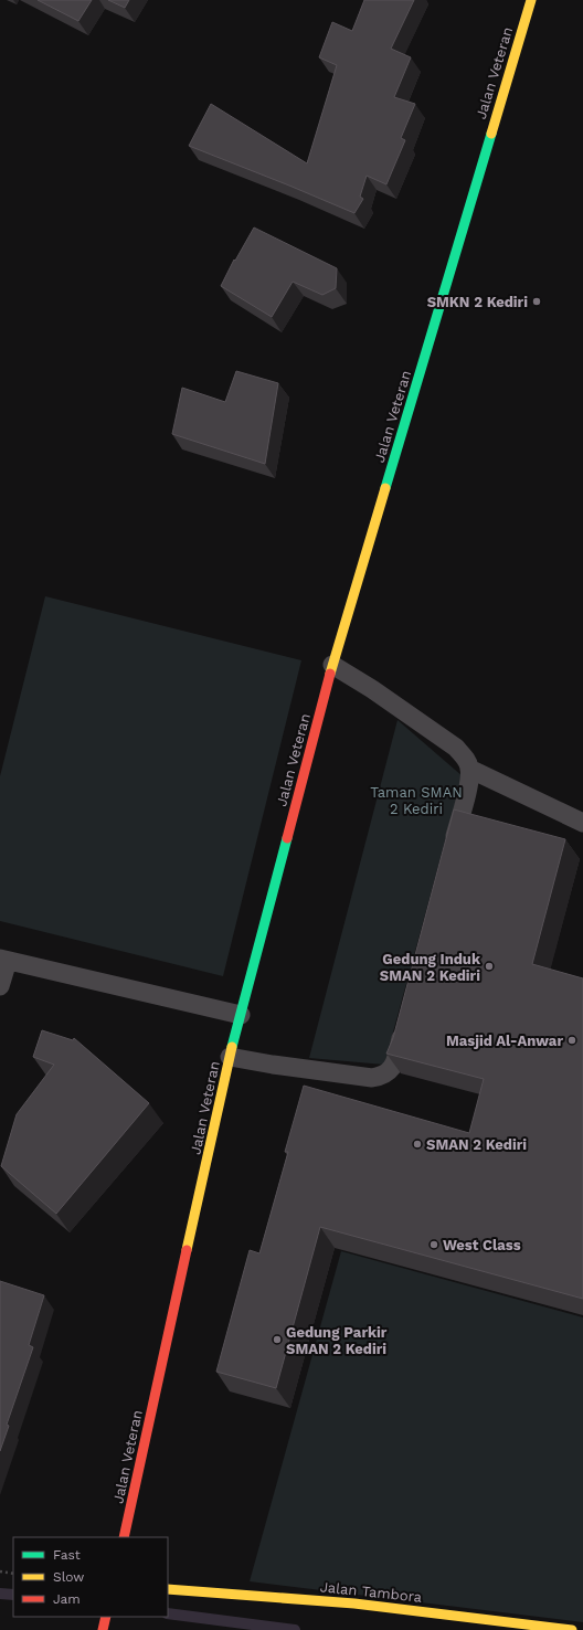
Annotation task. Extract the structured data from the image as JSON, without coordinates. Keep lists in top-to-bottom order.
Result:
{
  "streets": {
    "main road": ["Jalan Veteran", "Jalan Tambora"]
  },
  "parks": ["Taman SMAN 2 Kediri"],
  "places": [
    "SMKN 2 Kediri",
    "Gedung Induk SMAN 2 Kediri",
    "Masjid Al-Anwar",
    "SMAN 2 Kediri",
    "West Class",
    "Gedung Parkir SMAN 2 Kediri"
  ],
  "legend": ["Fast", "Slow", "Jam"]
}
